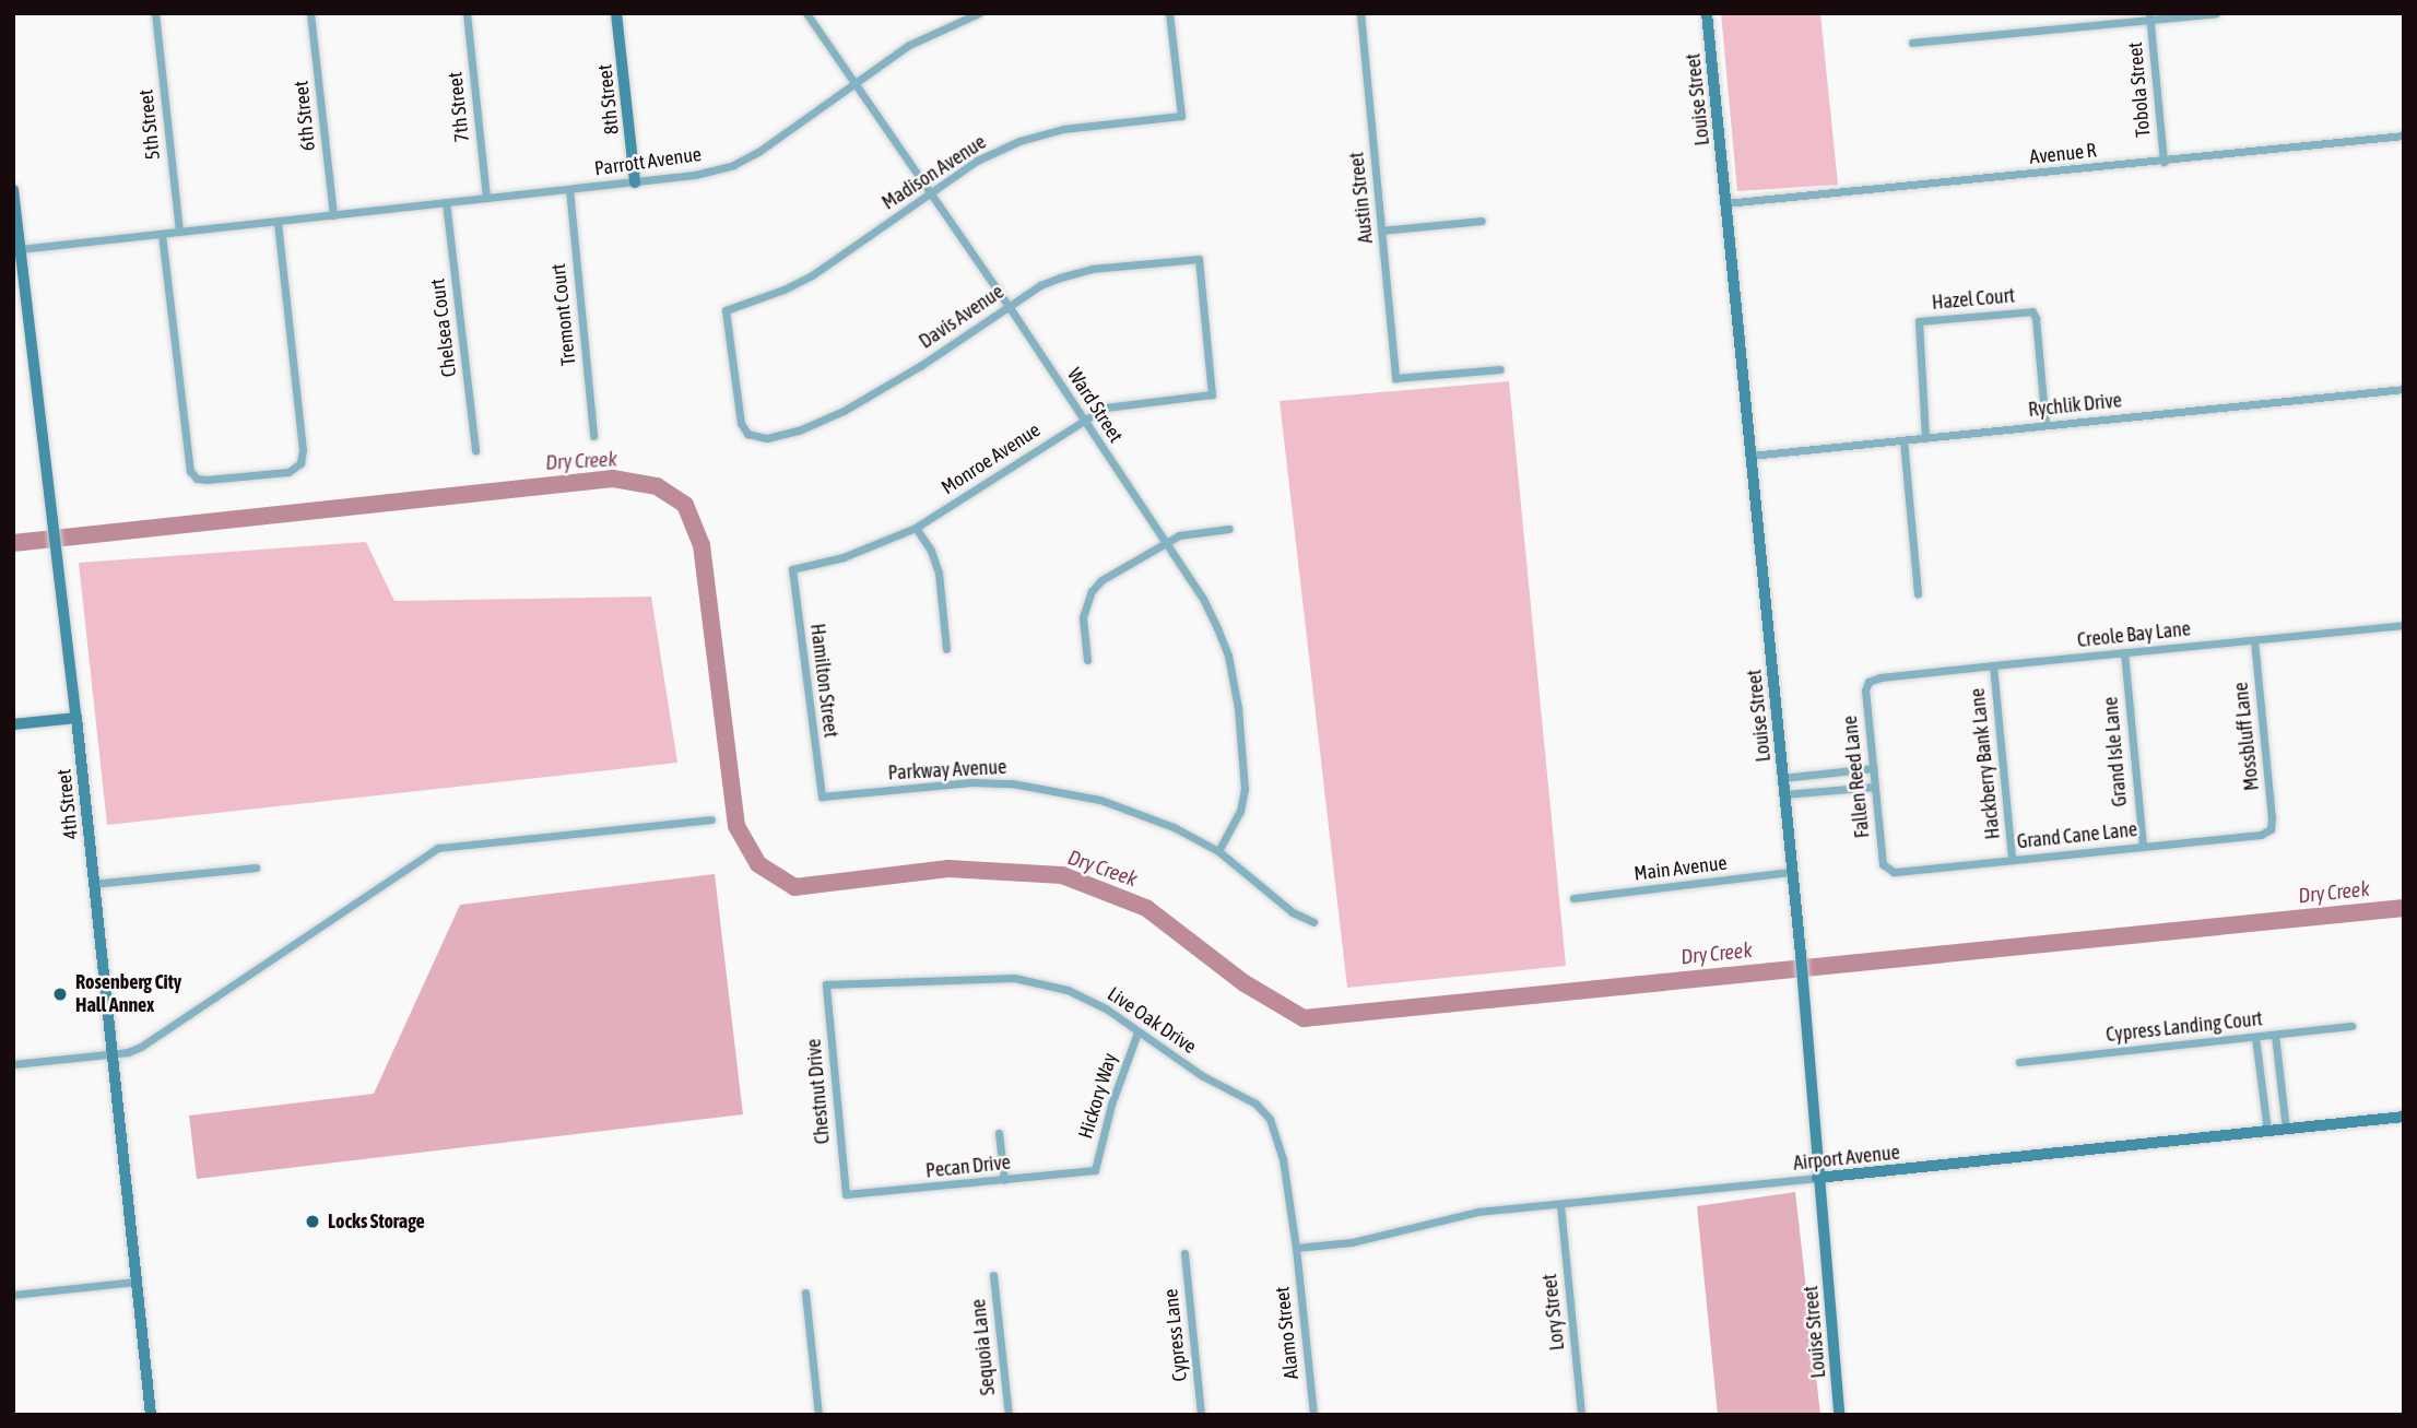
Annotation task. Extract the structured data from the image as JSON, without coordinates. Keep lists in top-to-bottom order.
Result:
{
  "streets": {
    "street": [
      "Tobola Street",
      "8th Street",
      "Louise Street",
      "7th Street",
      "6th Street",
      "5th Street",
      "Avenue R",
      "Parrott Avenue",
      "Madison Avenue",
      "Austin Street",
      "Hazel Court",
      "Tremont Court",
      "Davis Avenue",
      "Chelsea Court",
      "Ward Street",
      "Rychlik Drive",
      "Monroe Avenue",
      "Creole Bay Lane",
      "Hamilton Street",
      "Mossbluff Lane",
      "Grand Isle Lane",
      "Hackberry Bank Lane",
      "Parkway Avenue",
      "Fallen Reed Lane",
      "4th Street",
      "Grand Cane Lane",
      "Main Avenue",
      "Live Oak Drive",
      "Cypress Landing Court",
      "Chestnut Drive",
      "Hickory Way",
      "Airport Avenue",
      "Pecan Drive",
      "Lory Street",
      "Alamo Street",
      "Cypress Lane",
      "Sequoia Lane"
    ]
  },
  "crossings": [
    ["Tobola Street", "Avenue R"],
    ["8th Street", "Parrott Avenue"],
    ["Louise Street", "Avenue R"],
    ["Louise Street", "Rychlik Drive"],
    ["Louise Street", "Main Avenue"],
    ["Louise Street", "Airport Avenue"],
    ["7th Street", "Parrott Avenue"],
    ["6th Street", "Parrott Avenue"],
    ["5th Street", "Parrott Avenue"],
    ["Parrott Avenue", "Tremont Court"],
    ["Parrott Avenue", "Chelsea Court"],
    ["Parrott Avenue", "Ward Street"],
    ["Parrott Avenue", "4th Street"],
    ["Madison Avenue", "Davis Avenue"],
    ["Madison Avenue", "Ward Street"],
    ["Hazel Court", "Rychlik Drive"],
    ["Davis Avenue", "Ward Street"],
    ["Davis Avenue", "Monroe Avenue"],
    ["Ward Street", "Monroe Avenue"],
    ["Ward Street", "Parkway Avenue"],
    ["Monroe Avenue", "Hamilton Street"],
    ["Creole Bay Lane", "Mossbluff Lane"],
    ["Creole Bay Lane", "Grand Isle Lane"],
    ["Creole Bay Lane", "Hackberry Bank Lane"],
    ["Creole Bay Lane", "Fallen Reed Lane"],
    ["Hamilton Street", "Parkway Avenue"],
    ["Mossbluff Lane", "Grand Cane Lane"],
    ["Grand Isle Lane", "Grand Cane Lane"],
    ["Hackberry Bank Lane", "Grand Cane Lane"],
    ["Fallen Reed Lane", "Grand Cane Lane"],
    ["Live Oak Drive", "Chestnut Drive"],
    ["Live Oak Drive", "Hickory Way"],
    ["Live Oak Drive", "Airport Avenue"],
    ["Live Oak Drive", "Alamo Street"],
    ["Chestnut Drive", "Pecan Drive"],
    ["Hickory Way", "Pecan Drive"],
    ["Airport Avenue", "Lory Street"],
    ["Airport Avenue", "Alamo Street"]
  ],
  "water": ["Dry Creek"],
  "places": ["Rosenberg City Hall Annex", "Locks Storage"]
}
